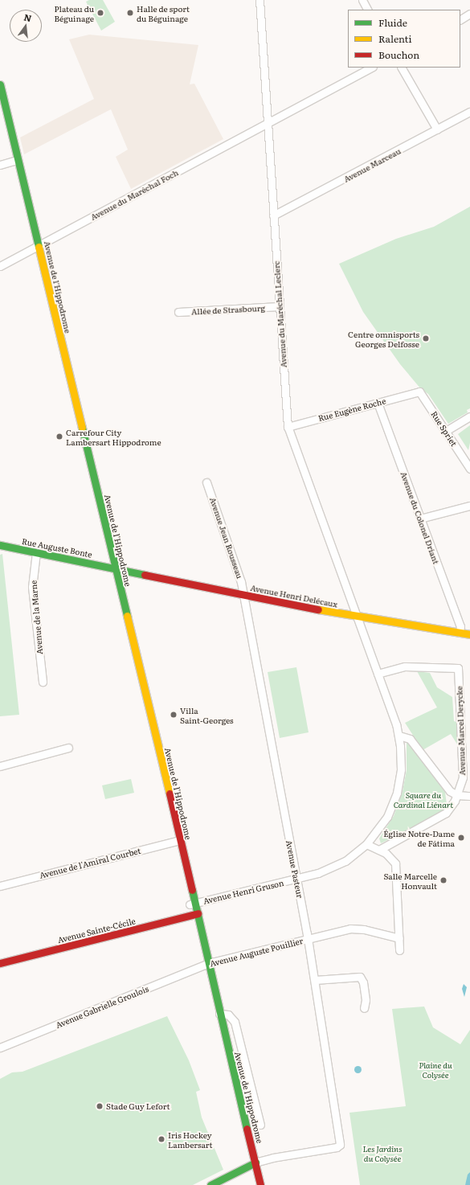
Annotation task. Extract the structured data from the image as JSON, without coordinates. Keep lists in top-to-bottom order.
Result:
{
  "streets": {
    "main road": [
      "Avenue de l'Hippodrome",
      "Rue Auguste Bonte",
      "Avenue Henri Delécaux",
      "Avenue Sainte-Cécile"
    ],
    "street": [
      "Avenue Marceau",
      "Avenue du Maréchal Foch",
      "Allée de Strasbourg",
      "Avenue du Maréchal Leclerc",
      "Rue Eugène Roche",
      "Rue Spriet",
      "Avenue du Colonel Driant",
      "Avenue Jean Rousseau",
      "Avenue de la Marne",
      "Avenue Marcel Derycke",
      "Avenue de l'Amiral Courbet",
      "Avenue Pasteur",
      "Avenue Henri Gruson",
      "Avenue Auguste Pouillier",
      "Avenue Gabrielle Groulois"
    ]
  },
  "crossings": [
    ["Avenue Marceau", "Avenue du Maréchal Leclerc"],
    ["Avenue du Maréchal Foch", "Avenue de l'Hippodrome"],
    ["Avenue du Maréchal Foch", "Avenue du Maréchal Leclerc"],
    ["Avenue de l'Hippodrome", "Rue Auguste Bonte"],
    ["Avenue de l'Hippodrome", "Avenue Henri Delécaux"],
    ["Avenue de l'Hippodrome", "Avenue de l'Amiral Courbet"],
    ["Avenue de l'Hippodrome", "Avenue Pasteur"],
    ["Avenue de l'Hippodrome", "Avenue Henri Gruson"],
    ["Avenue de l'Hippodrome", "Avenue Sainte-Cécile"],
    ["Avenue de l'Hippodrome", "Avenue Auguste Pouillier"],
    ["Avenue de l'Hippodrome", "Avenue Gabrielle Groulois"],
    ["Allée de Strasbourg", "Avenue du Maréchal Leclerc"],
    ["Avenue du Maréchal Leclerc", "Rue Eugène Roche"],
    ["Avenue du Maréchal Leclerc", "Avenue Henri Delécaux"],
    ["Avenue du Maréchal Leclerc", "Avenue Marcel Derycke"],
    ["Avenue du Maréchal Leclerc", "Avenue Henri Gruson"],
    ["Rue Eugène Roche", "Rue Spriet"],
    ["Rue Eugène Roche", "Avenue du Colonel Driant"],
    ["Avenue du Colonel Driant", "Avenue Henri Delécaux"],
    ["Avenue Jean Rousseau", "Avenue Henri Delécaux"],
    ["Avenue Jean Rousseau", "Avenue Pasteur"],
    ["Rue Auguste Bonte", "Avenue Henri Delécaux"],
    ["Rue Auguste Bonte", "Avenue de la Marne"],
    ["Avenue Henri Delécaux", "Avenue Pasteur"],
    ["Avenue Pasteur", "Avenue Henri Gruson"],
    ["Avenue Pasteur", "Avenue Auguste Pouillier"],
    ["Avenue Auguste Pouillier", "Avenue Gabrielle Groulois"]
  ],
  "parks": ["Square du Cardinal Liénart", "Plaine du Colysée", "Les Jardins du Colysée"],
  "places": [
    "Plateau du Béguinage",
    "Halle de sport du Béguinage",
    "Centre omnisports Georges Delfosse",
    "Carrefour City Lambersart Hippodrome",
    "Villa Saint-Georges",
    "Église Notre-Dame de Fátima",
    "Salle Marcelle Honvault",
    "Stade Guy Lefort",
    "Iris Hockey Lambersart"
  ],
  "legend": ["Fluide", "Ralenti", "Bouchon"],
  "north": "top"
}
